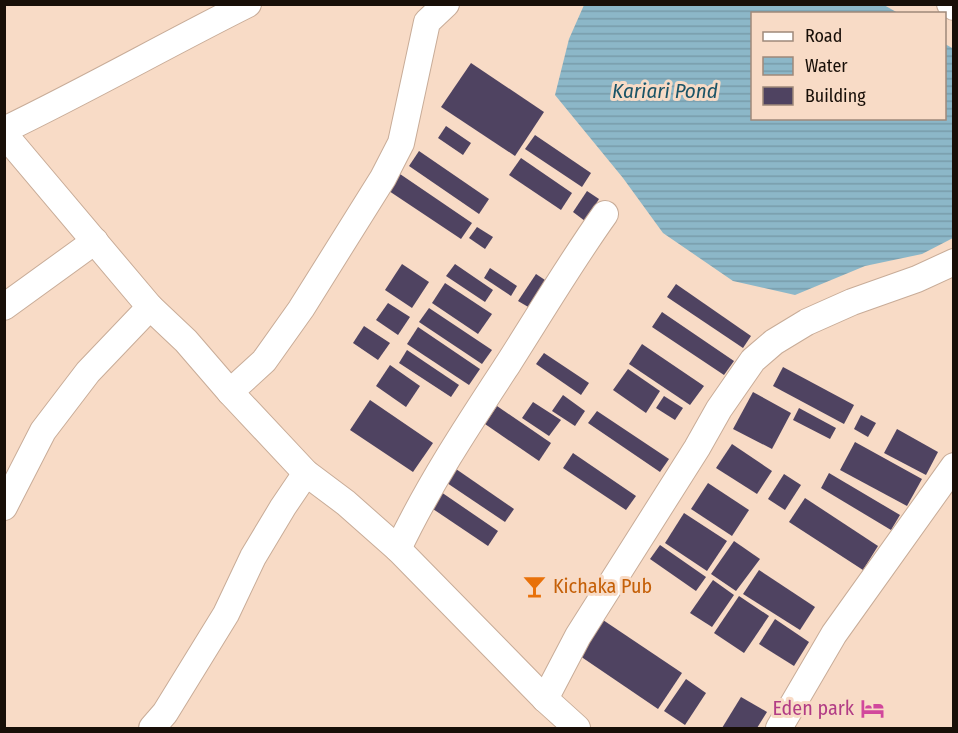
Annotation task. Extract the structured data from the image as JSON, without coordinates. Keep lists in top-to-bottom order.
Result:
{
  "water": ["Kariari Pond"],
  "places": {
    "bar": ["Kichaka Pub"],
    "hotel": ["Eden park"]
  },
  "legend": ["Road", "Water", "Building"]
}
